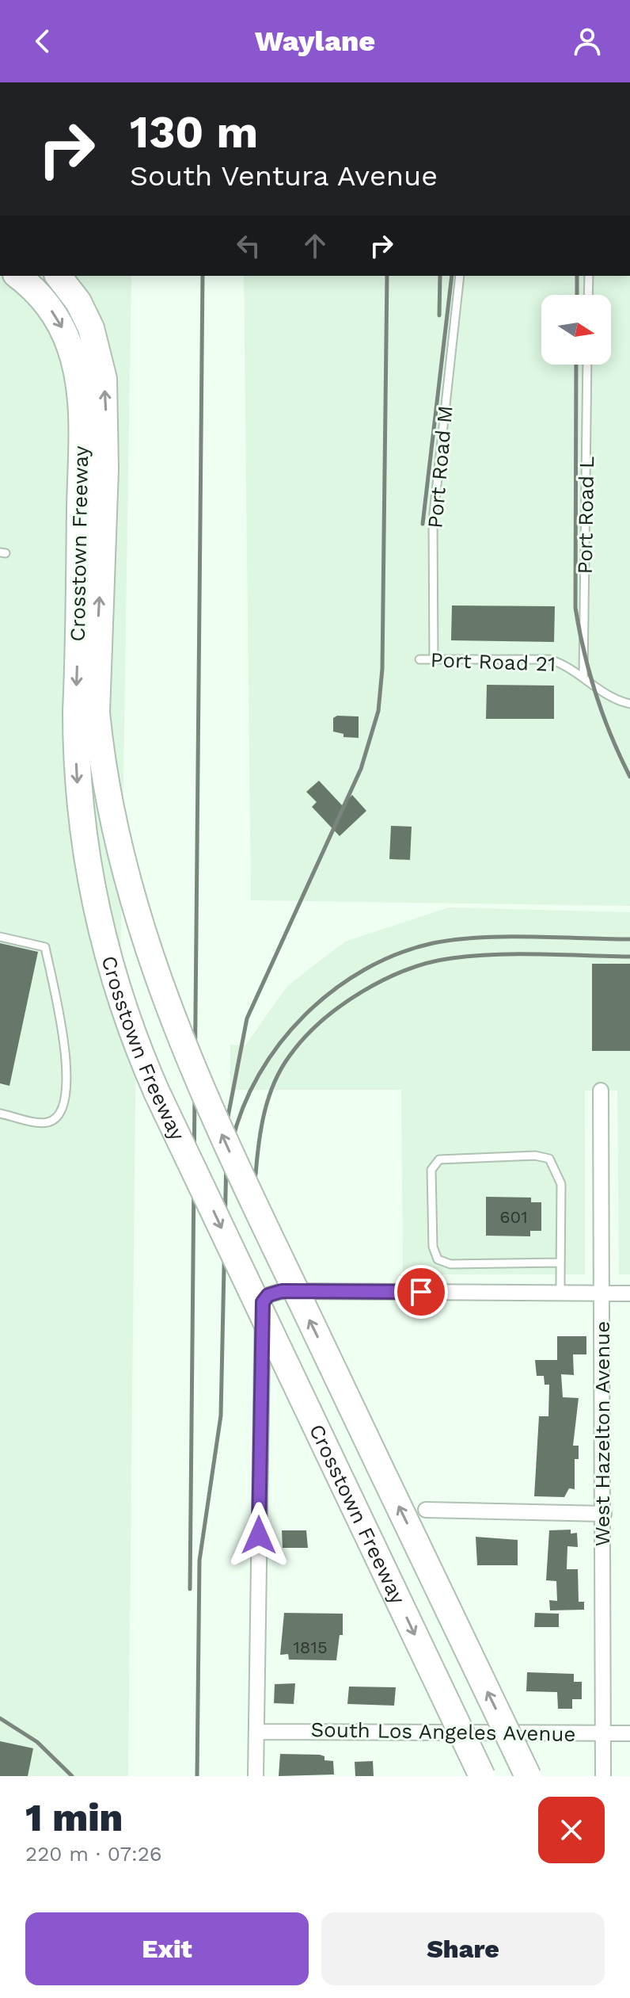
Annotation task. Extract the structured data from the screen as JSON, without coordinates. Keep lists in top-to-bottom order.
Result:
{
  "streets": {
    "highway": ["Crosstown Freeway"],
    "street": ["West Hazelton Avenue", "South Los Angeles Avenue"],
    "lane": ["Port Road M", "Port Road L", "Port Road 21"]
  },
  "crossings": [
    ["Port Road M", "Port Road 21"],
    ["Port Road L", "Port Road 21"],
    ["West Hazelton Avenue", "South Los Angeles Avenue"]
  ],
  "house_numbers": ["601", "1815"],
  "north": "right",
  "page": {
    "header": "Waylane",
    "turn": ["130 m", "South Ventura Avenue"],
    "heading": ["1 min", "220 m · 07:26"],
    "buttons": ["Exit", "Share"]
  }
}
